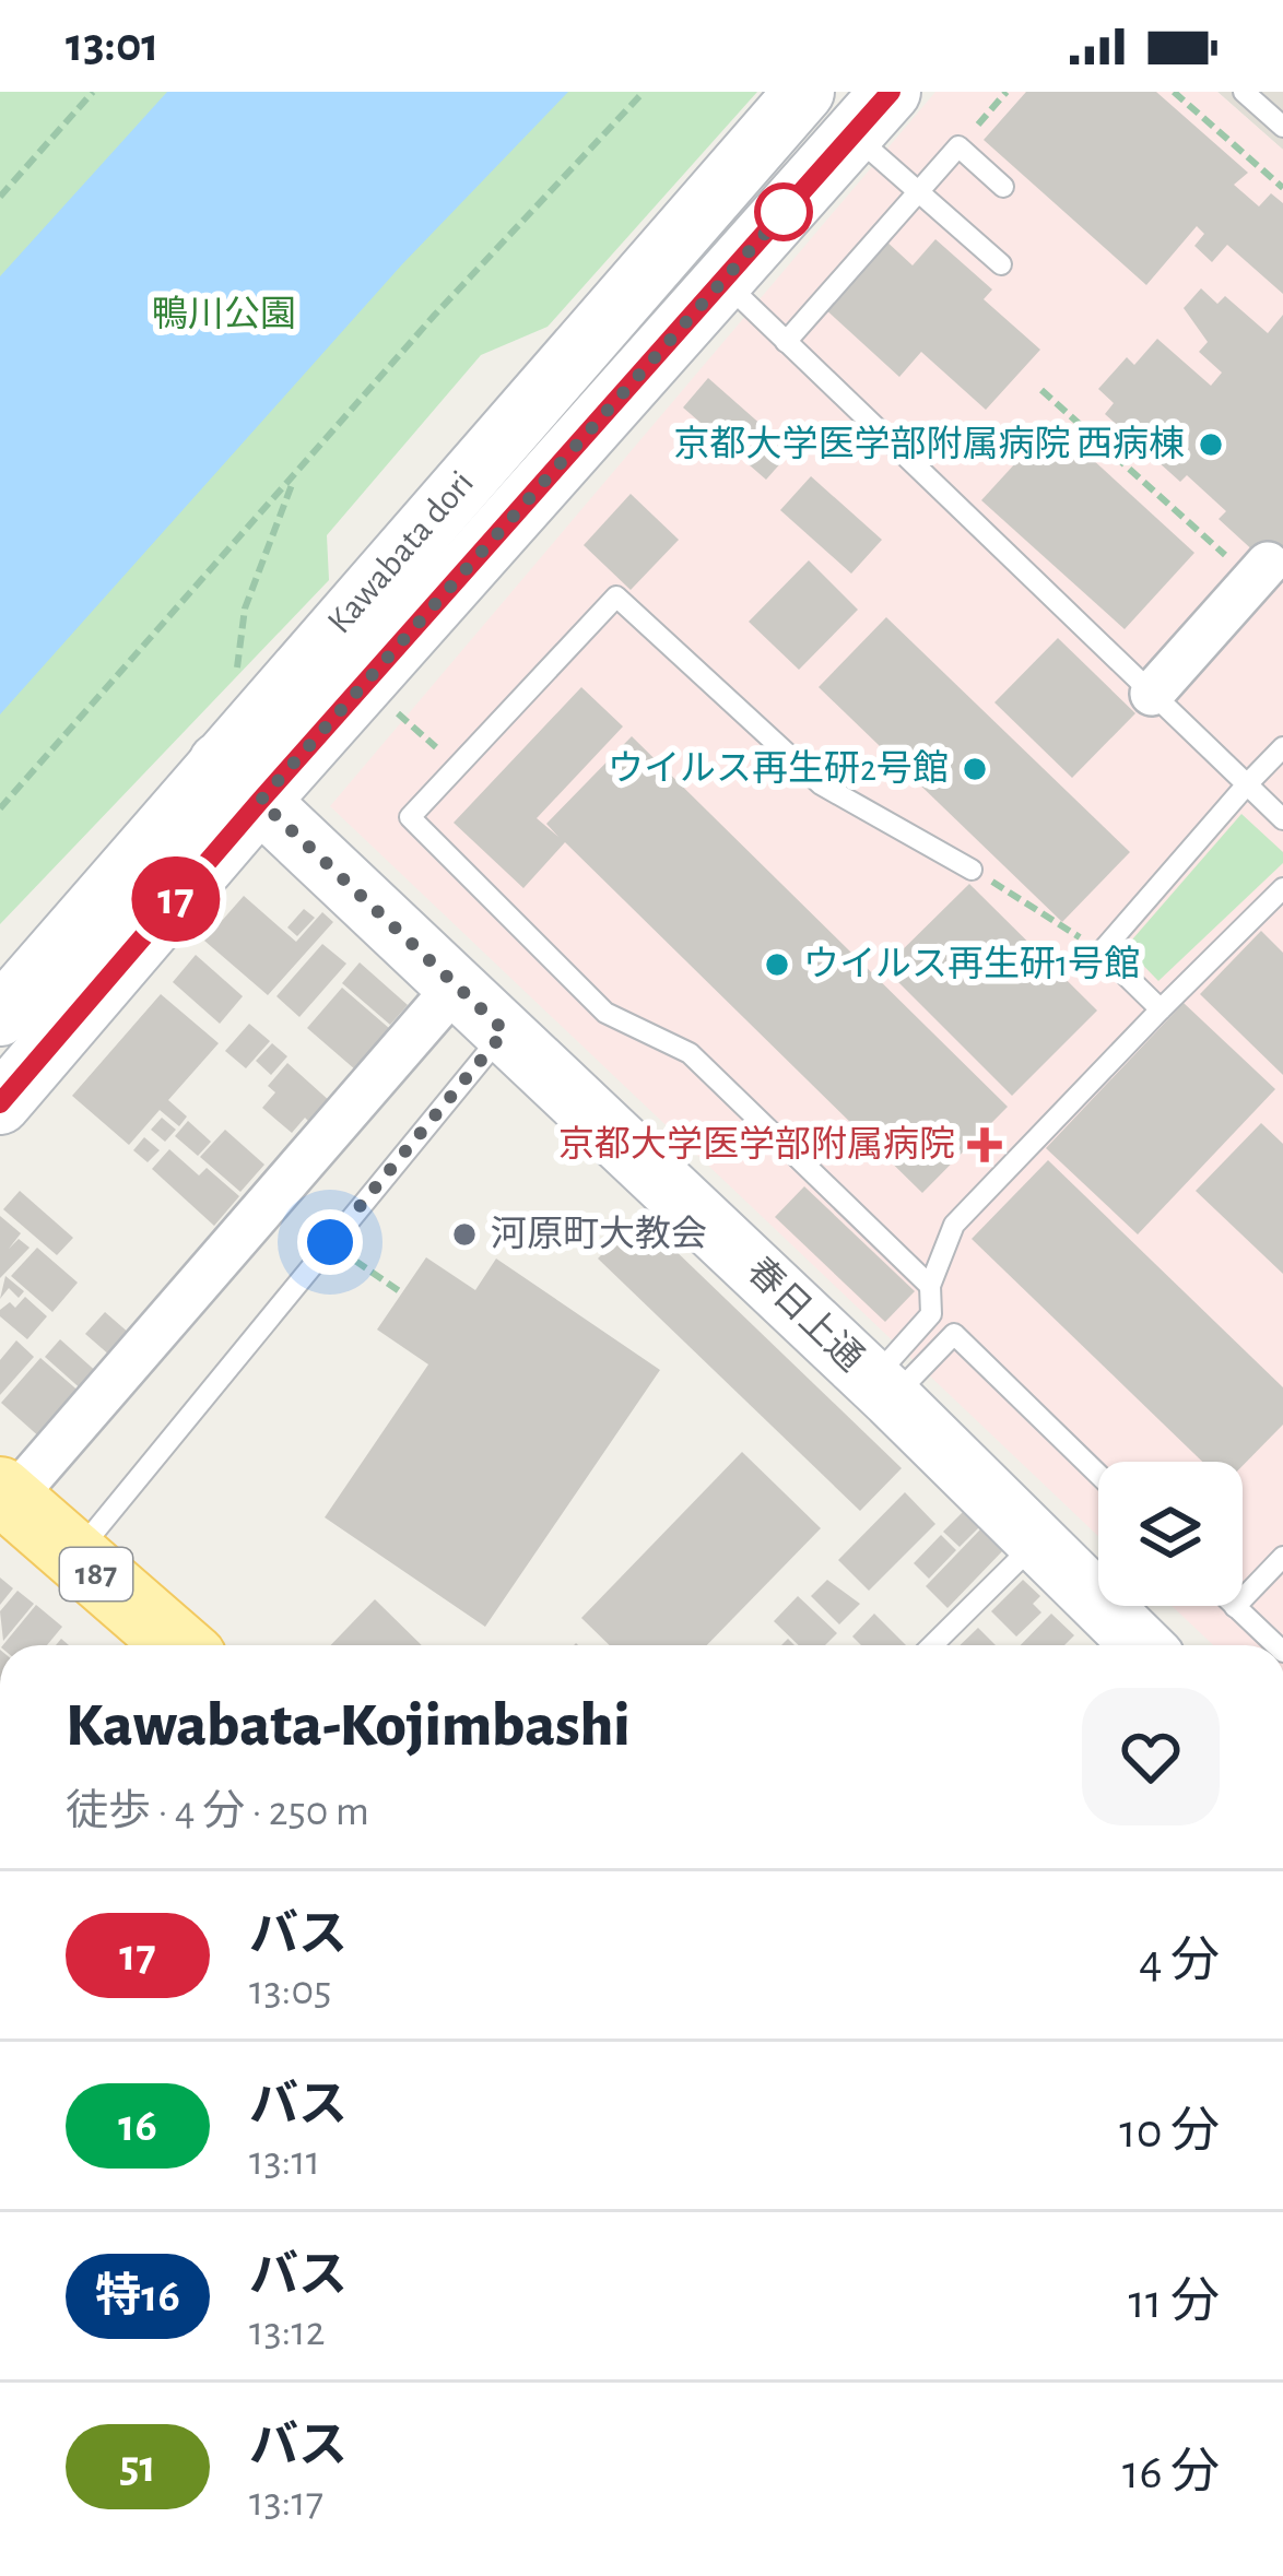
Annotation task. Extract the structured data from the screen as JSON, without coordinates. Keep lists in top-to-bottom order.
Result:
{
  "streets": {
    "main road": ["187"],
    "street": ["Kawabata dori", "春日上通"]
  },
  "crossings": [
    ["Kawabata dori", "春日上通"]
  ],
  "parks": ["鴨川公園"],
  "places": {
    "other": [
      "京都大学医学部附属病院 西病棟",
      "ウイルス再生研2号館",
      "ウイルス再生研1号館",
      "河原町大教会"
    ],
    "health": ["京都大学医学部附属病院"]
  },
  "lines": ["bus line 17"],
  "page": {
    "status": "13:01",
    "on_map": "17",
    "heading": ["Kawabata-Kojimbashi", "徒歩 · 4 分 · 250 m"],
    "list": [
      {
        "mark": "17",
        "name": "バス",
        "note": "13:05",
        "value": "4 分"
      },
      {
        "mark": "16",
        "name": "バス",
        "note": "13:11",
        "value": "10 分"
      },
      {
        "mark": "特16",
        "name": "バス",
        "note": "13:12",
        "value": "11 分"
      },
      {
        "mark": "51",
        "name": "バス",
        "note": "13:17",
        "value": "16 分"
      }
    ]
  }
}
